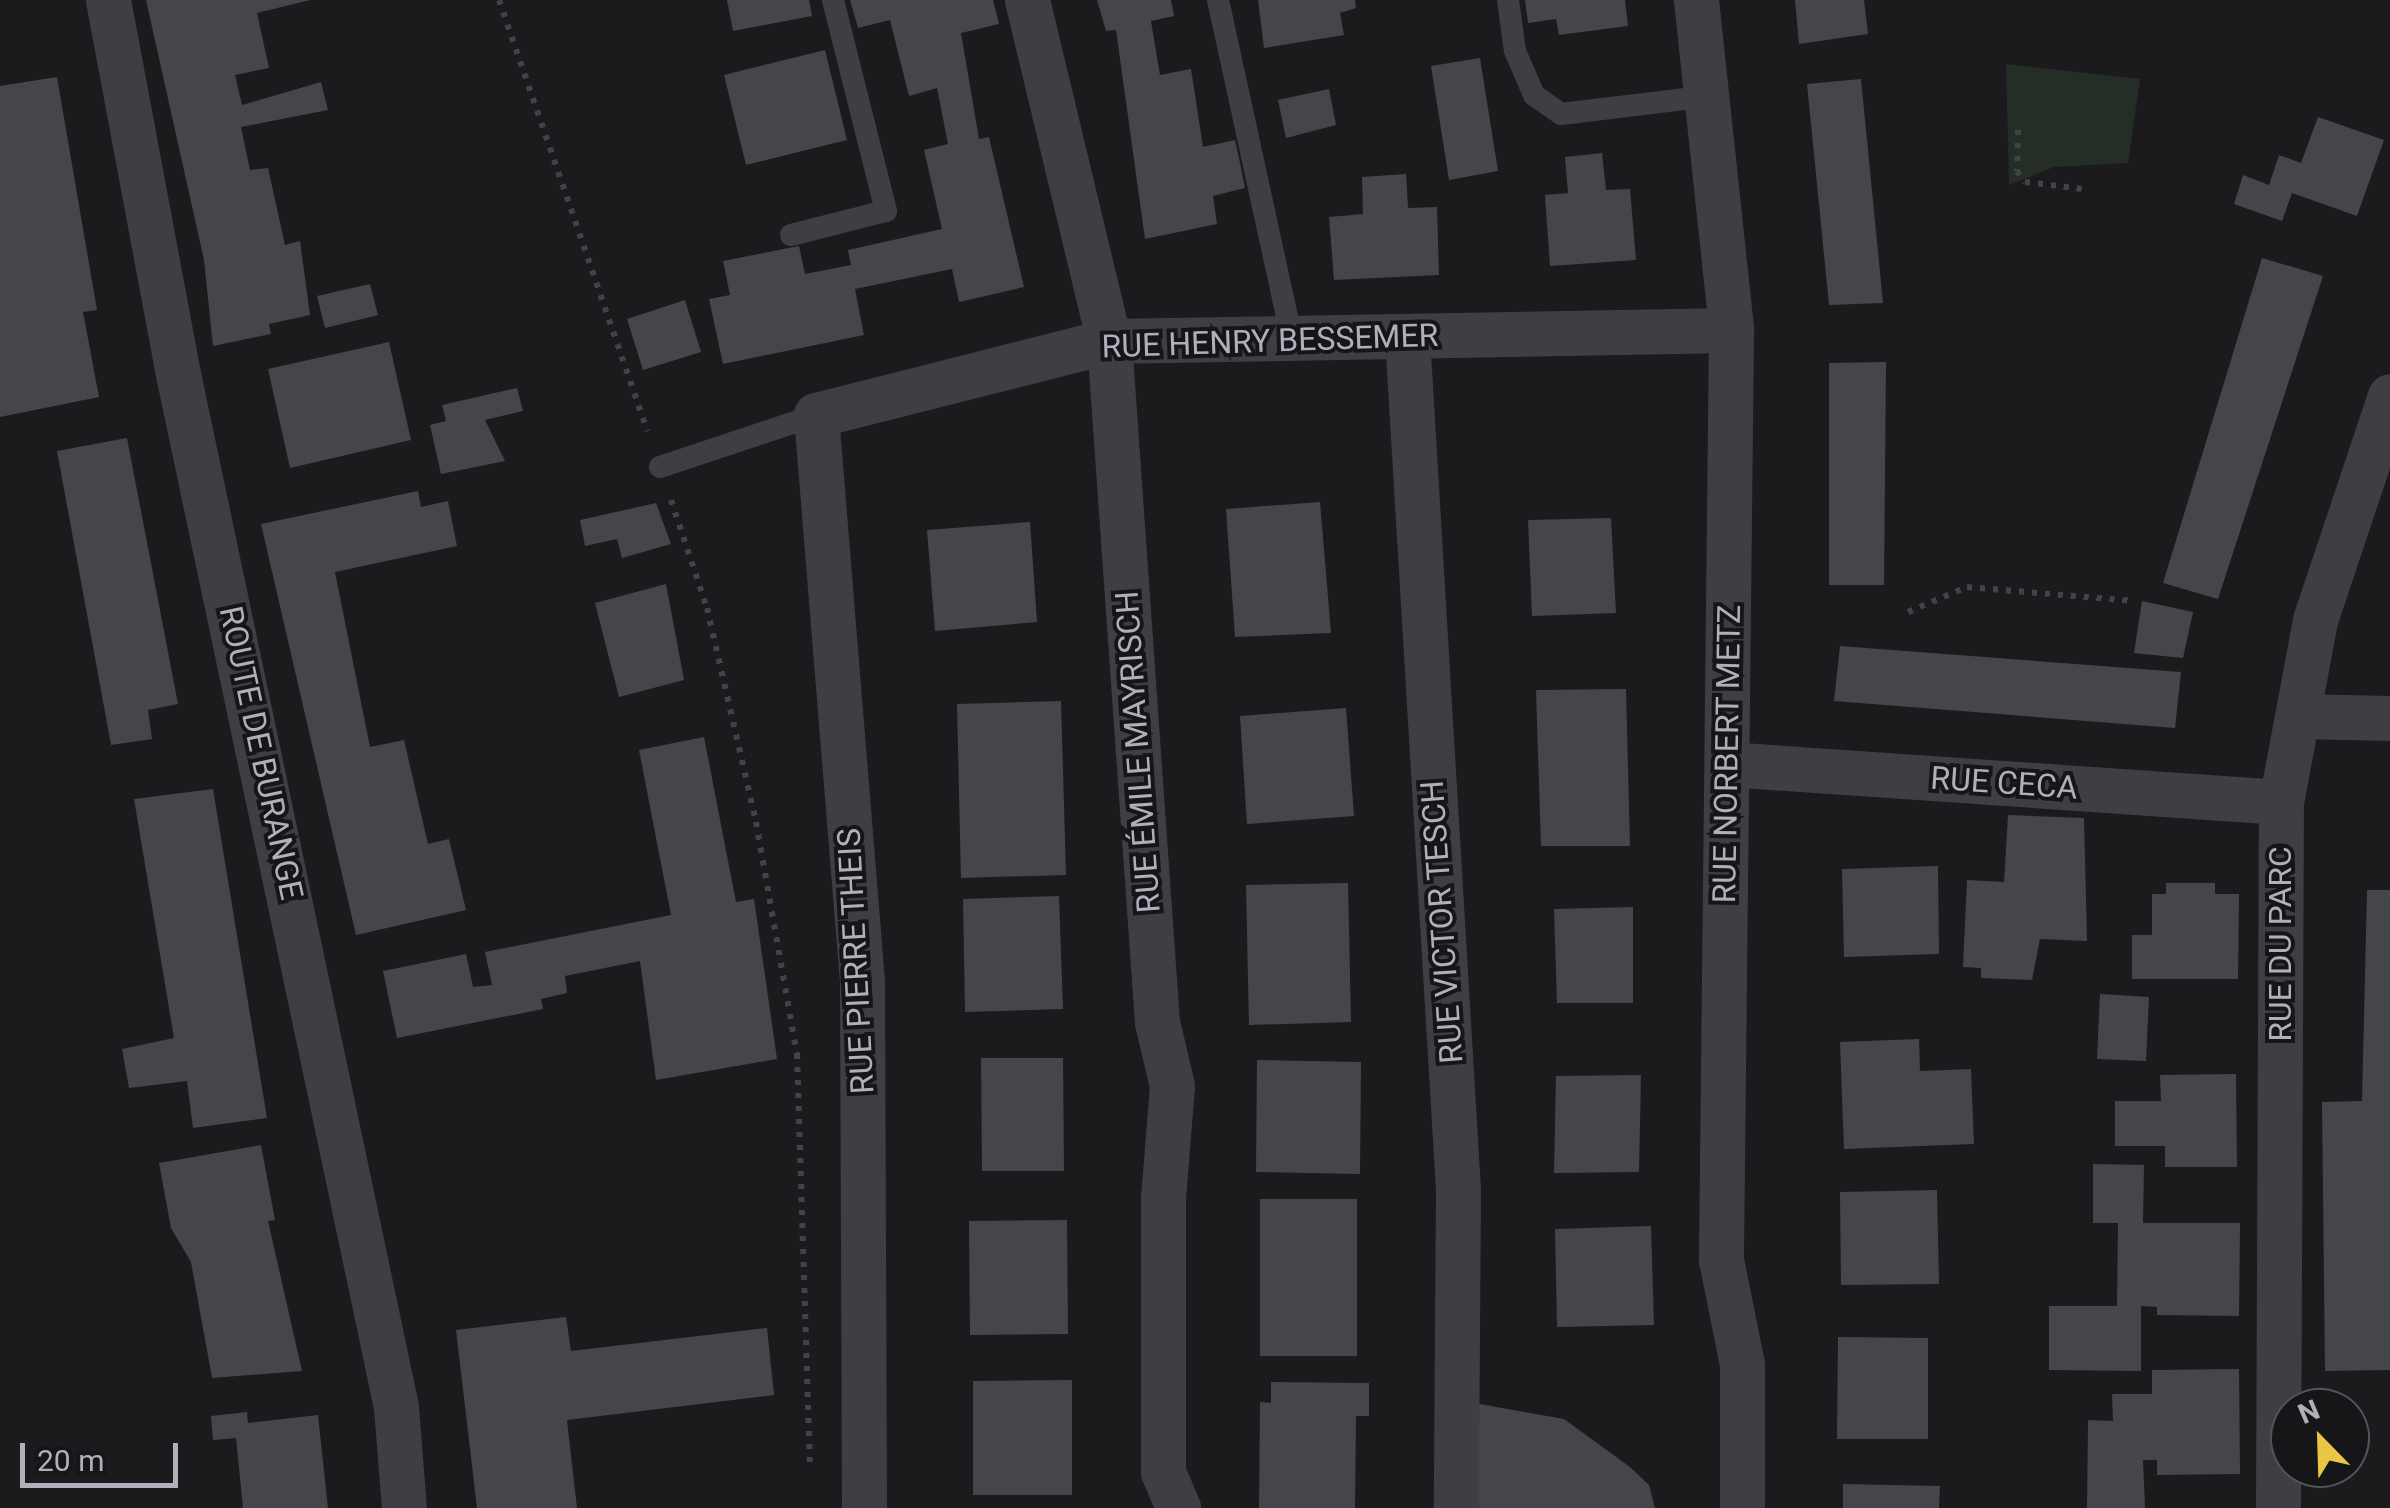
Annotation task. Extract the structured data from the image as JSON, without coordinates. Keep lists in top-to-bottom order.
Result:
{
  "streets": {
    "street": [
      "RUE HENRY BESSEMER",
      "RUE ÉMILE MAYRISCH",
      "ROUTE DE BURANGE",
      "RUE NORBERT METZ",
      "RUE CECA",
      "RUE VICTOR TESCH",
      "RUE DU PARC",
      "RUE PIERRE THEIS"
    ]
  },
  "crossings": [
    ["RUE HENRY BESSEMER", "RUE ÉMILE MAYRISCH"],
    ["RUE HENRY BESSEMER", "RUE NORBERT METZ"],
    ["RUE HENRY BESSEMER", "RUE VICTOR TESCH"],
    ["RUE HENRY BESSEMER", "RUE PIERRE THEIS"],
    ["RUE NORBERT METZ", "RUE CECA"],
    ["RUE CECA", "RUE DU PARC"]
  ],
  "scale_bar": "20 m",
  "north": "top left"
}
